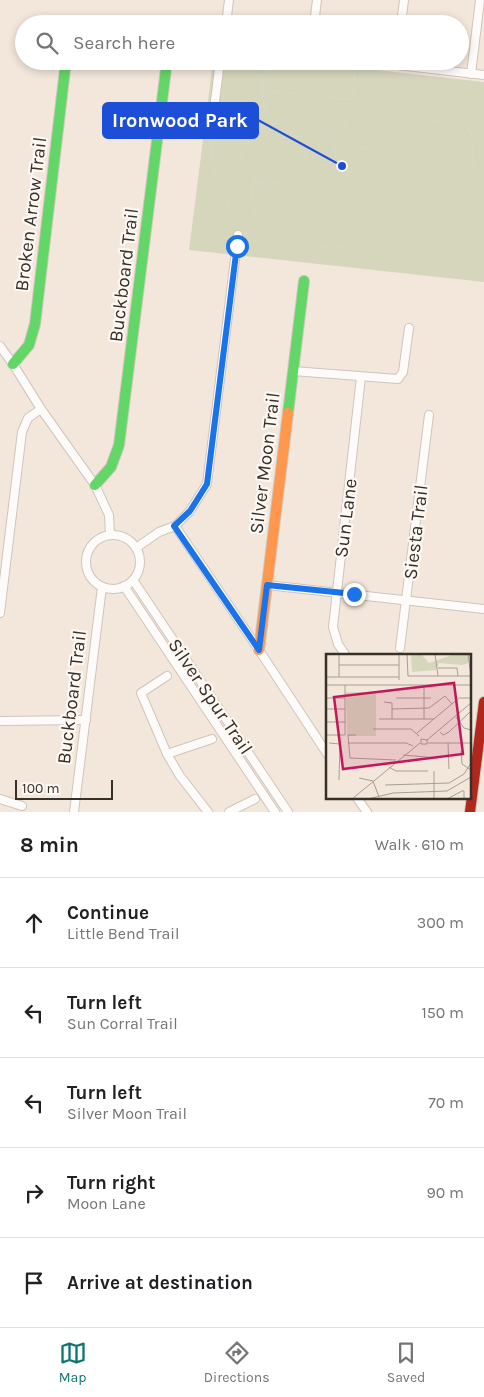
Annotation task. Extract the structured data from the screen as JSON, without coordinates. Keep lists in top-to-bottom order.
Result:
{
  "streets": {
    "street": [
      "Broken Arrow Trail",
      "Buckboard Trail",
      "Silver Moon Trail",
      "Sun Lane",
      "Siesta Trail",
      "Silver Spur Trail"
    ]
  },
  "crossings": [
    ["Buckboard Trail", "Silver Spur Trail"]
  ],
  "places": ["Ironwood Park"],
  "scale_bar": "100 m",
  "page": {
    "search": "Search here",
    "scale": "100 m",
    "heading": ["8 min", "Walk · 610 m"],
    "list": [
      ["Continue", "Little Bend Trail", "300 m"],
      ["Turn left", "Sun Corral Trail", "150 m"],
      ["Turn left", "Silver Moon Trail", "70 m"],
      ["Turn right", "Moon Lane", "90 m"],
      "Arrive at destination"
    ],
    "nav": ["Map", "Directions", "Saved"]
  }
}
